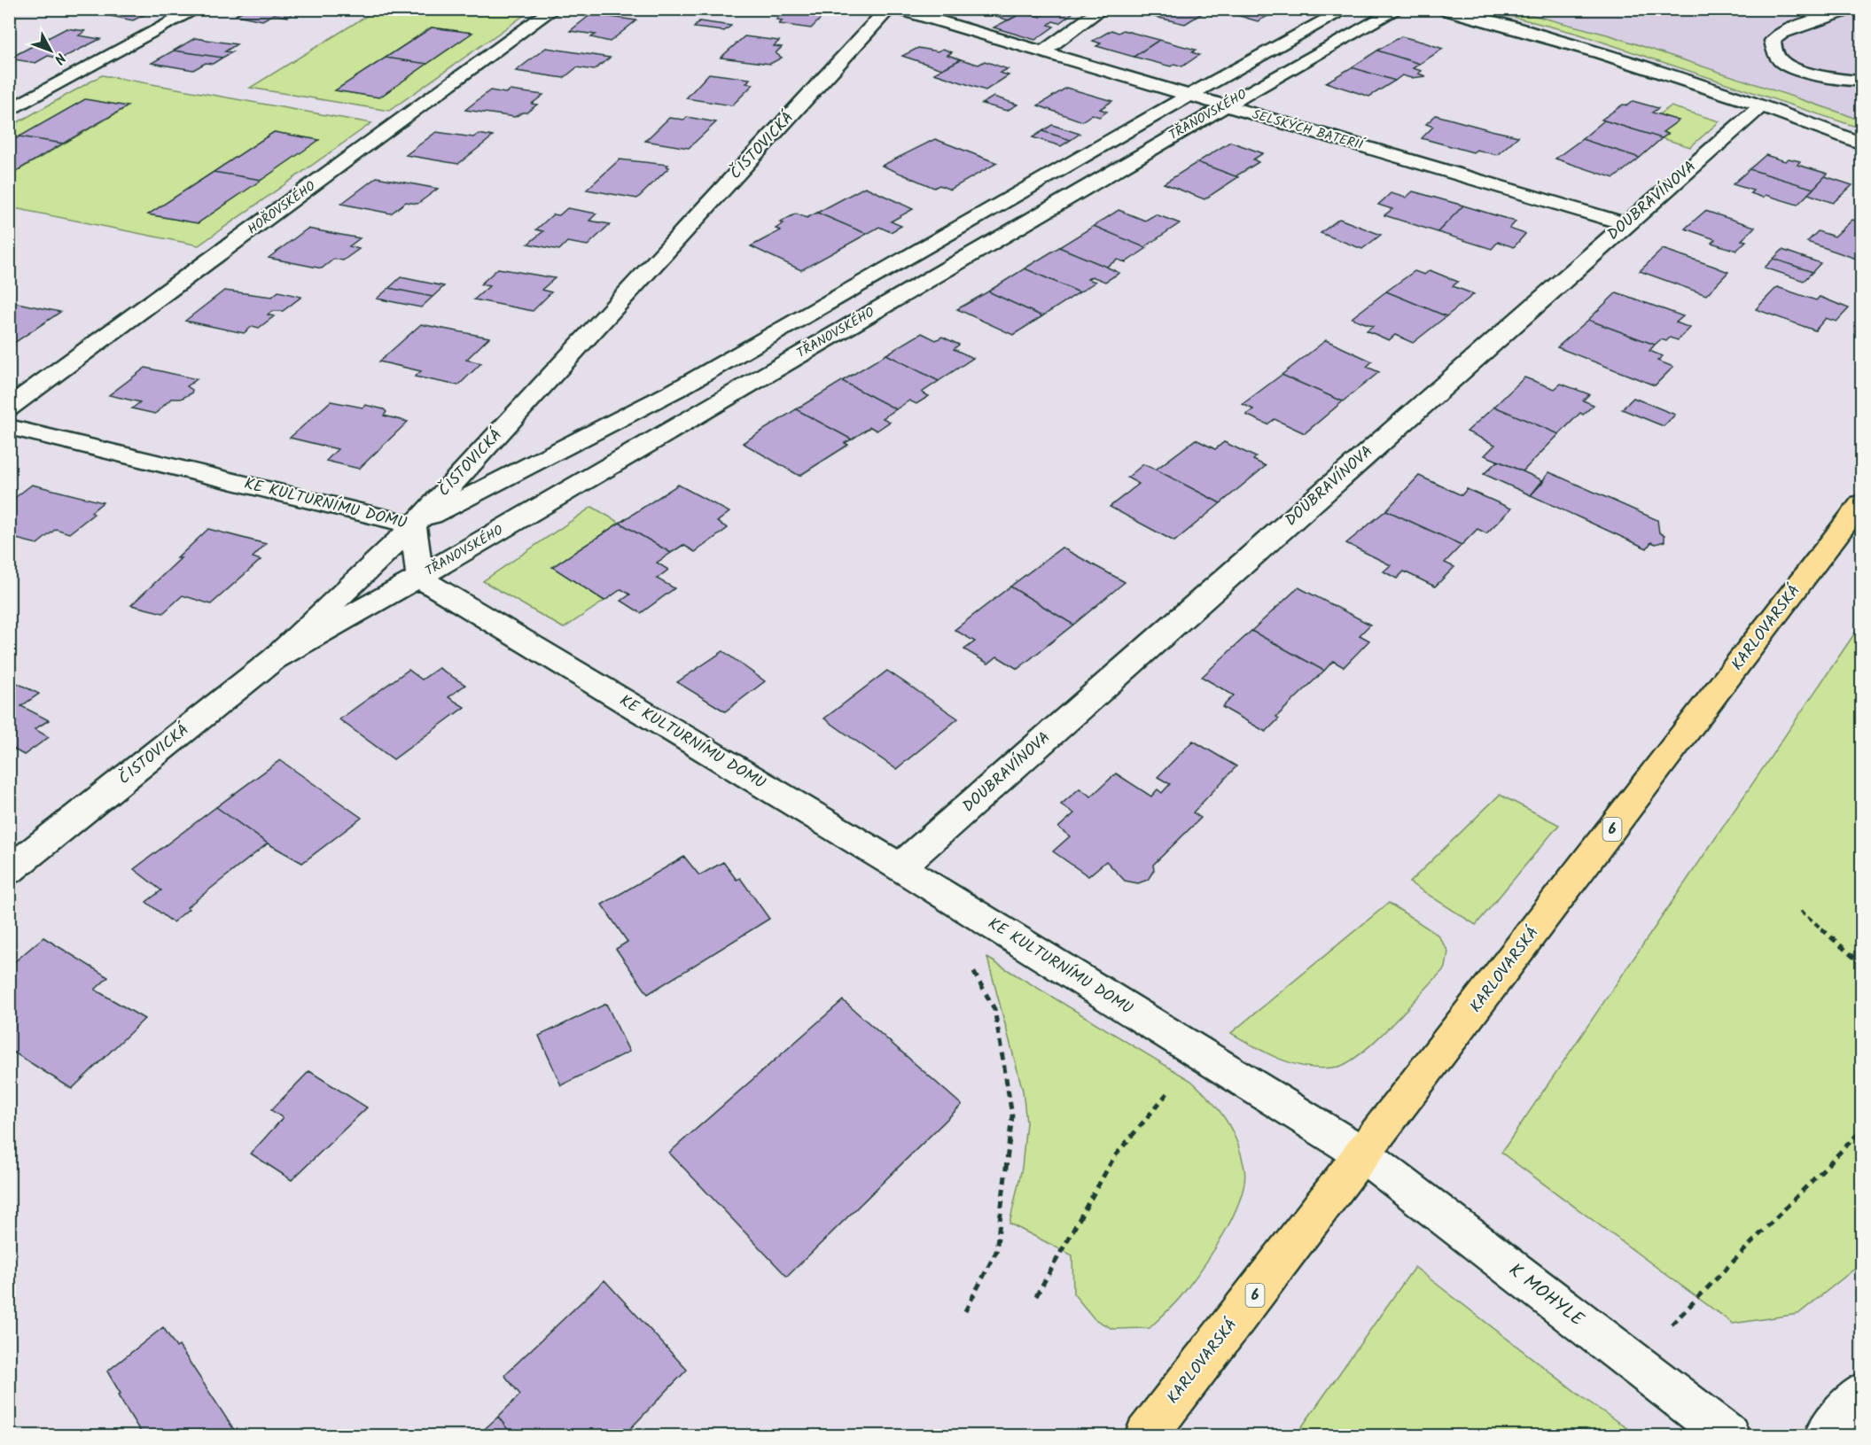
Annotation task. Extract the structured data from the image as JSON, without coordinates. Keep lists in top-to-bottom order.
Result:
{
  "streets": {
    "main road": ["KARLOVARSKÁ", "6"],
    "street": [
      "TŘANOVSKÉHO",
      "SELSKÝCH BATERIÍ",
      "ČISTOVICKÁ",
      "DOUBRAVÍNOVA",
      "HOŘOVSKÉHO",
      "KE KULTURNÍMU DOMU",
      "K MOHYLE"
    ]
  },
  "crossings": [
    ["TŘANOVSKÉHO", "SELSKÝCH BATERIÍ"],
    ["TŘANOVSKÉHO", "ČISTOVICKÁ"],
    ["TŘANOVSKÉHO", "KE KULTURNÍMU DOMU"],
    ["SELSKÝCH BATERIÍ", "DOUBRAVÍNOVA"],
    ["ČISTOVICKÁ", "KE KULTURNÍMU DOMU"],
    ["DOUBRAVÍNOVA", "KE KULTURNÍMU DOMU"],
    ["KE KULTURNÍMU DOMU", "KARLOVARSKÁ"],
    ["KE KULTURNÍMU DOMU", "K MOHYLE"],
    ["KARLOVARSKÁ", "K MOHYLE"]
  ],
  "north": "bottom right"
}
